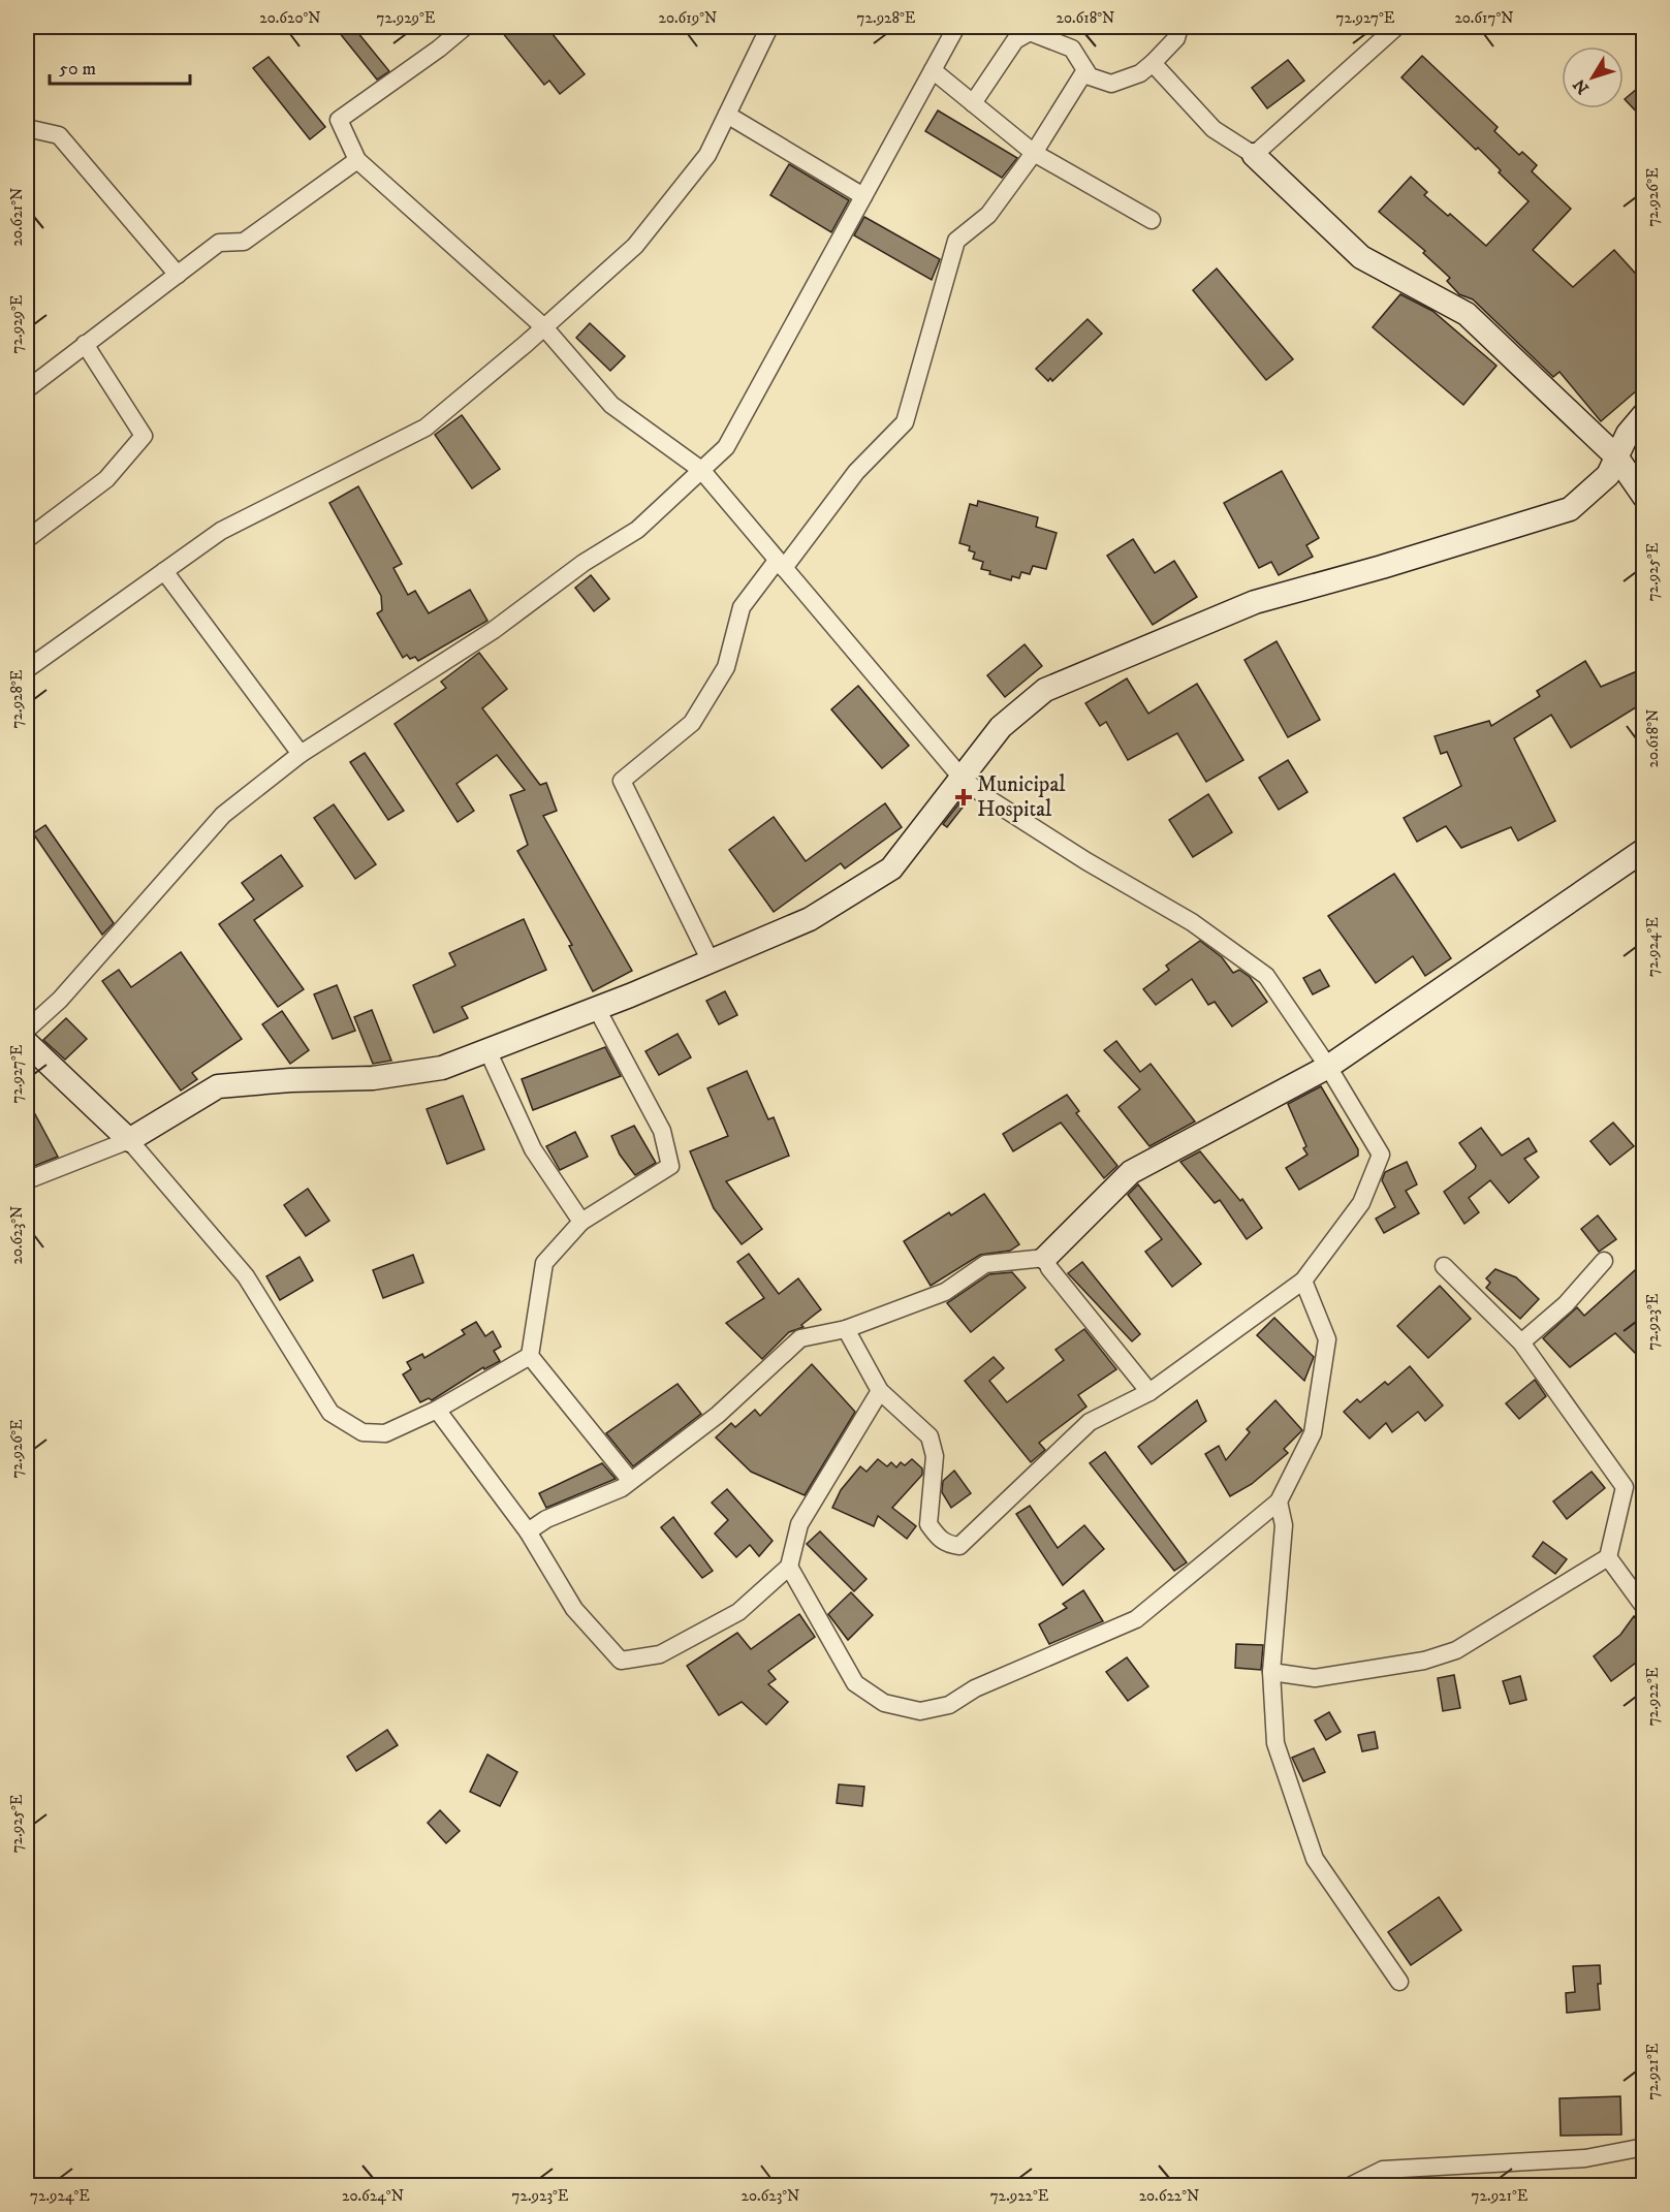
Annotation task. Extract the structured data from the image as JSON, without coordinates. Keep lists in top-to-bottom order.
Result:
{
  "places": {
    "health": ["Municipal Hospital"]
  },
  "scale_bar": "50 m",
  "north": "bottom left",
  "coordinates": [
    "20.620°N",
    "72.929°E",
    "20.619°N",
    "72.928°E",
    "20.618°N",
    "72.927°E",
    "20.617°N",
    "72.926°E",
    "20.621°N",
    "72.925°E",
    "72.924°E",
    "20.623°N",
    "72.923°E",
    "72.922°E",
    "72.921°E",
    "20.624°N",
    "20.622°N"
  ]
}
